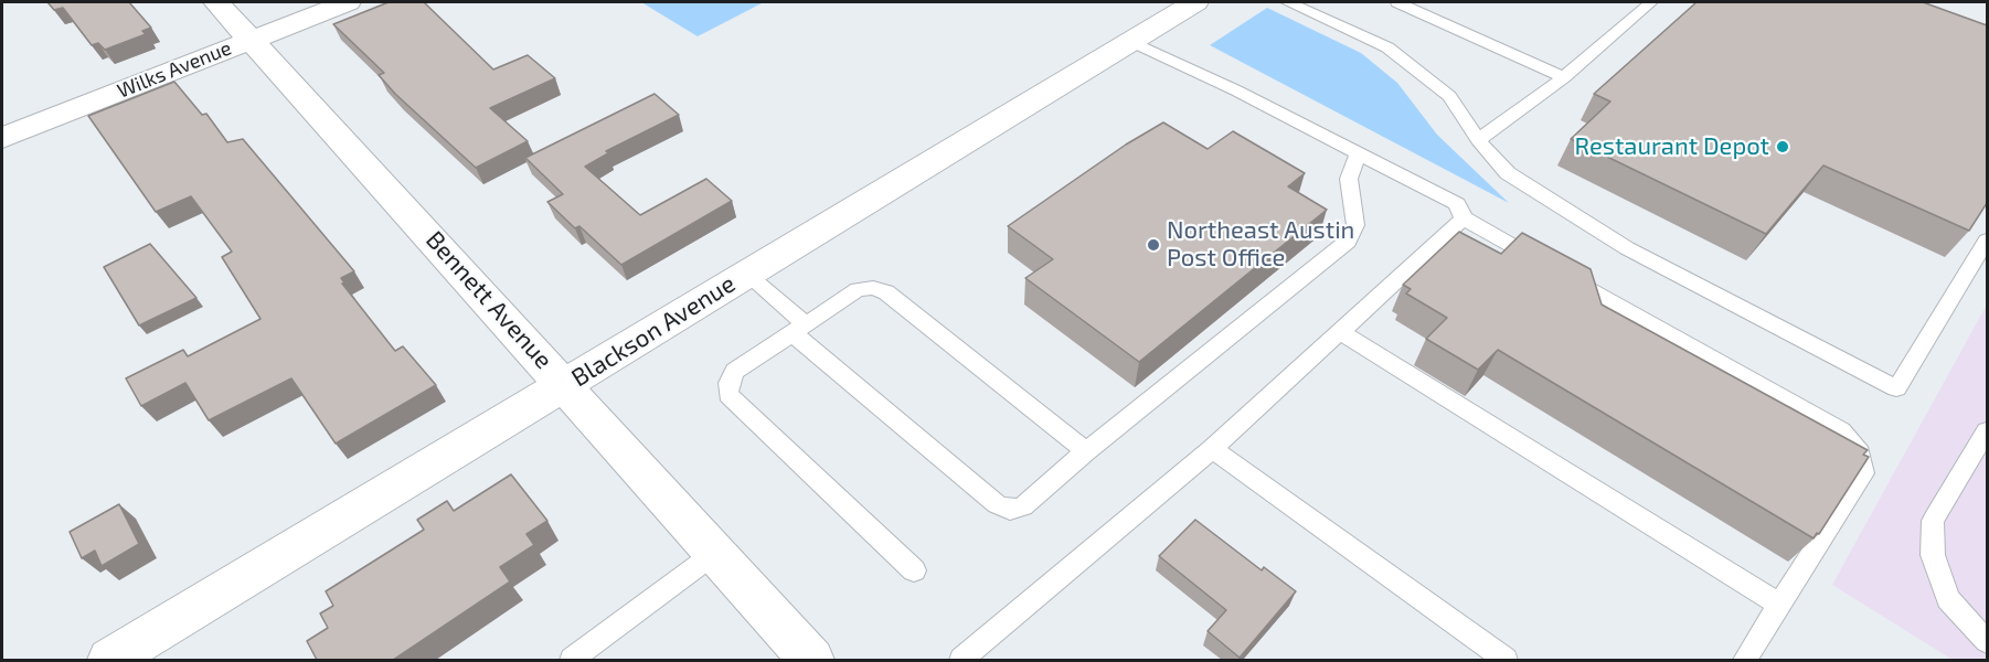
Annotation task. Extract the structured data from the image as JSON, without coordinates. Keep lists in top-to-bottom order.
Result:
{
  "streets": {
    "street": ["Wilks Avenue", "Bennett Avenue", "Blackson Avenue"]
  },
  "crossings": [
    ["Wilks Avenue", "Bennett Avenue"],
    ["Bennett Avenue", "Blackson Avenue"]
  ],
  "places": ["Restaurant Depot", "Northeast Austin Post Office"]
}
